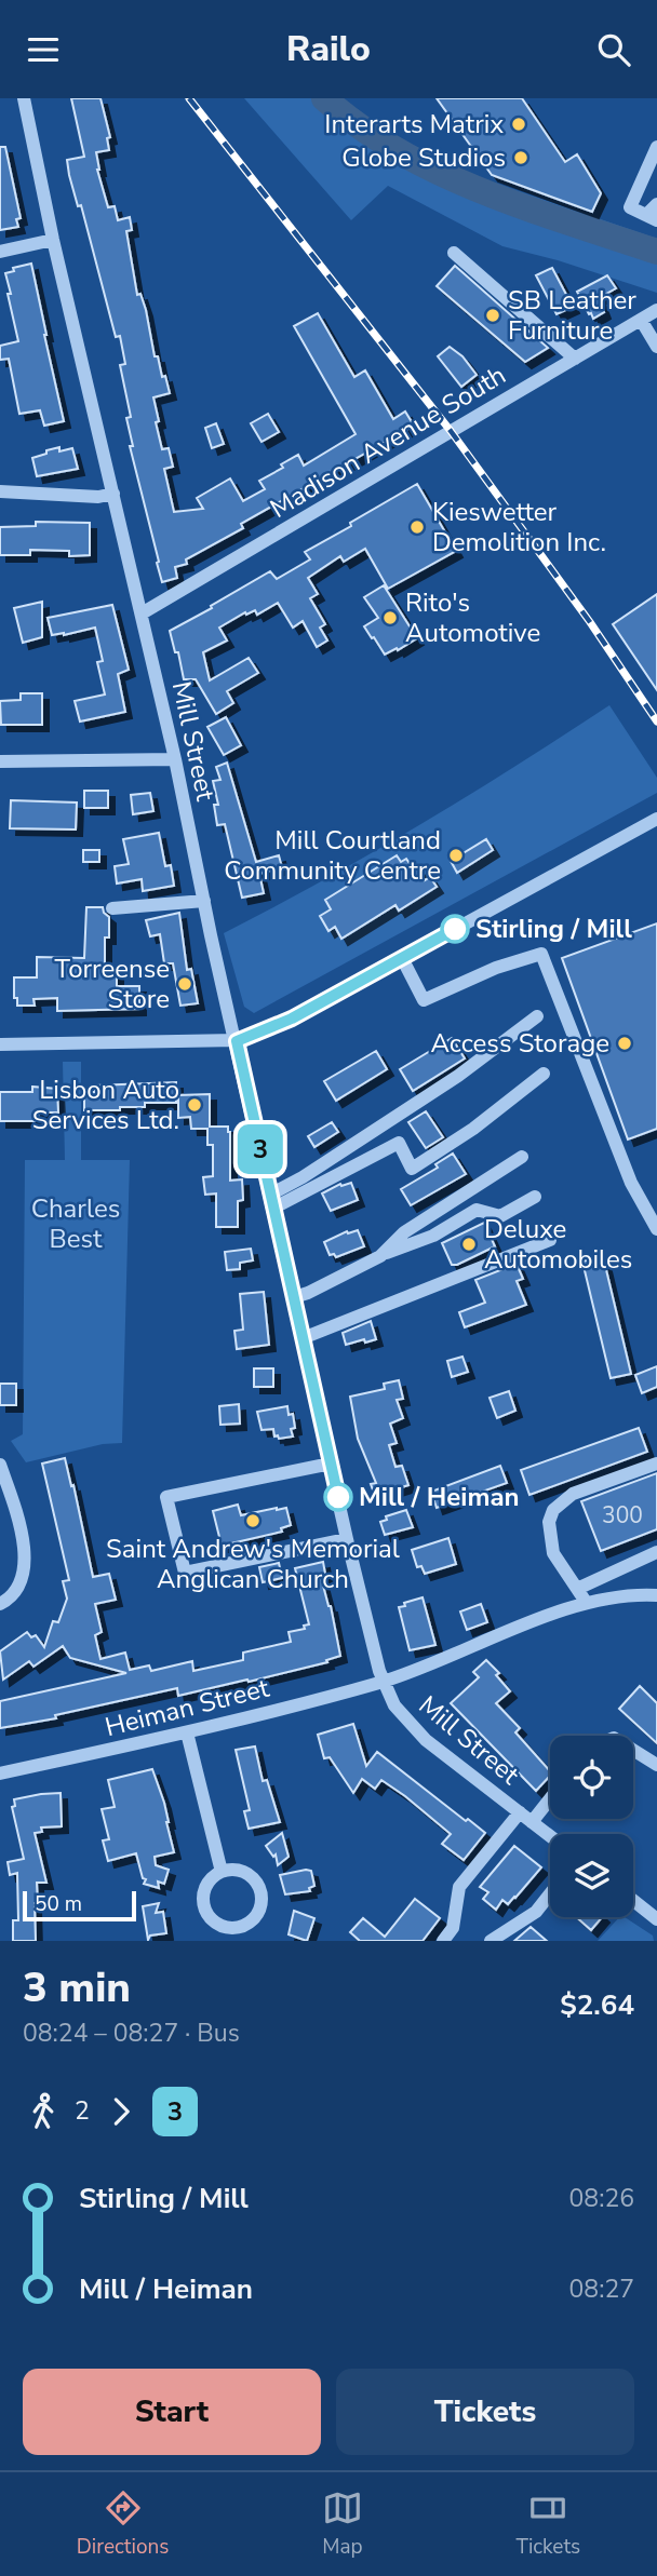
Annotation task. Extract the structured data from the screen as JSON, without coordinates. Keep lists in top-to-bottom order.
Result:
{
  "streets": {
    "street": ["Madison Avenue South", "Mill Street", "Heiman Street"]
  },
  "crossings": [
    ["Madison Avenue South", "Mill Street"],
    ["Mill Street", "Heiman Street"]
  ],
  "parks": ["Charles Best"],
  "places": [
    "Interarts Matrix",
    "Globe Studios",
    "SB Leather Furniture",
    "Kieswetter Demolition Inc.",
    "Rito's Automotive",
    "Mill Courtland Community Centre",
    "Stirling / Mill",
    "Torreense Store",
    "Access Storage",
    "Lisbon Auto Services Ltd.",
    "Deluxe Automobiles",
    "Mill / Heiman",
    "Saint Andrew's Memorial Anglican Church"
  ],
  "lines": ["bus line 3"],
  "house_numbers": ["300"],
  "scale_bar": "50 m",
  "page": {
    "header": "Railo",
    "on_map": "3",
    "scale": "50 m",
    "heading": ["3 min", "08:24 – 08:27 · Bus", "$2.64"],
    "legs": ["2", "3"],
    "list": [
      {
        "name": "Stirling / Mill",
        "value": "08:26"
      },
      {
        "name": "Mill / Heiman",
        "value": "08:27"
      }
    ],
    "buttons": ["Start", "Tickets"],
    "tabs": ["Directions", "Map", "Tickets"]
  }
}
